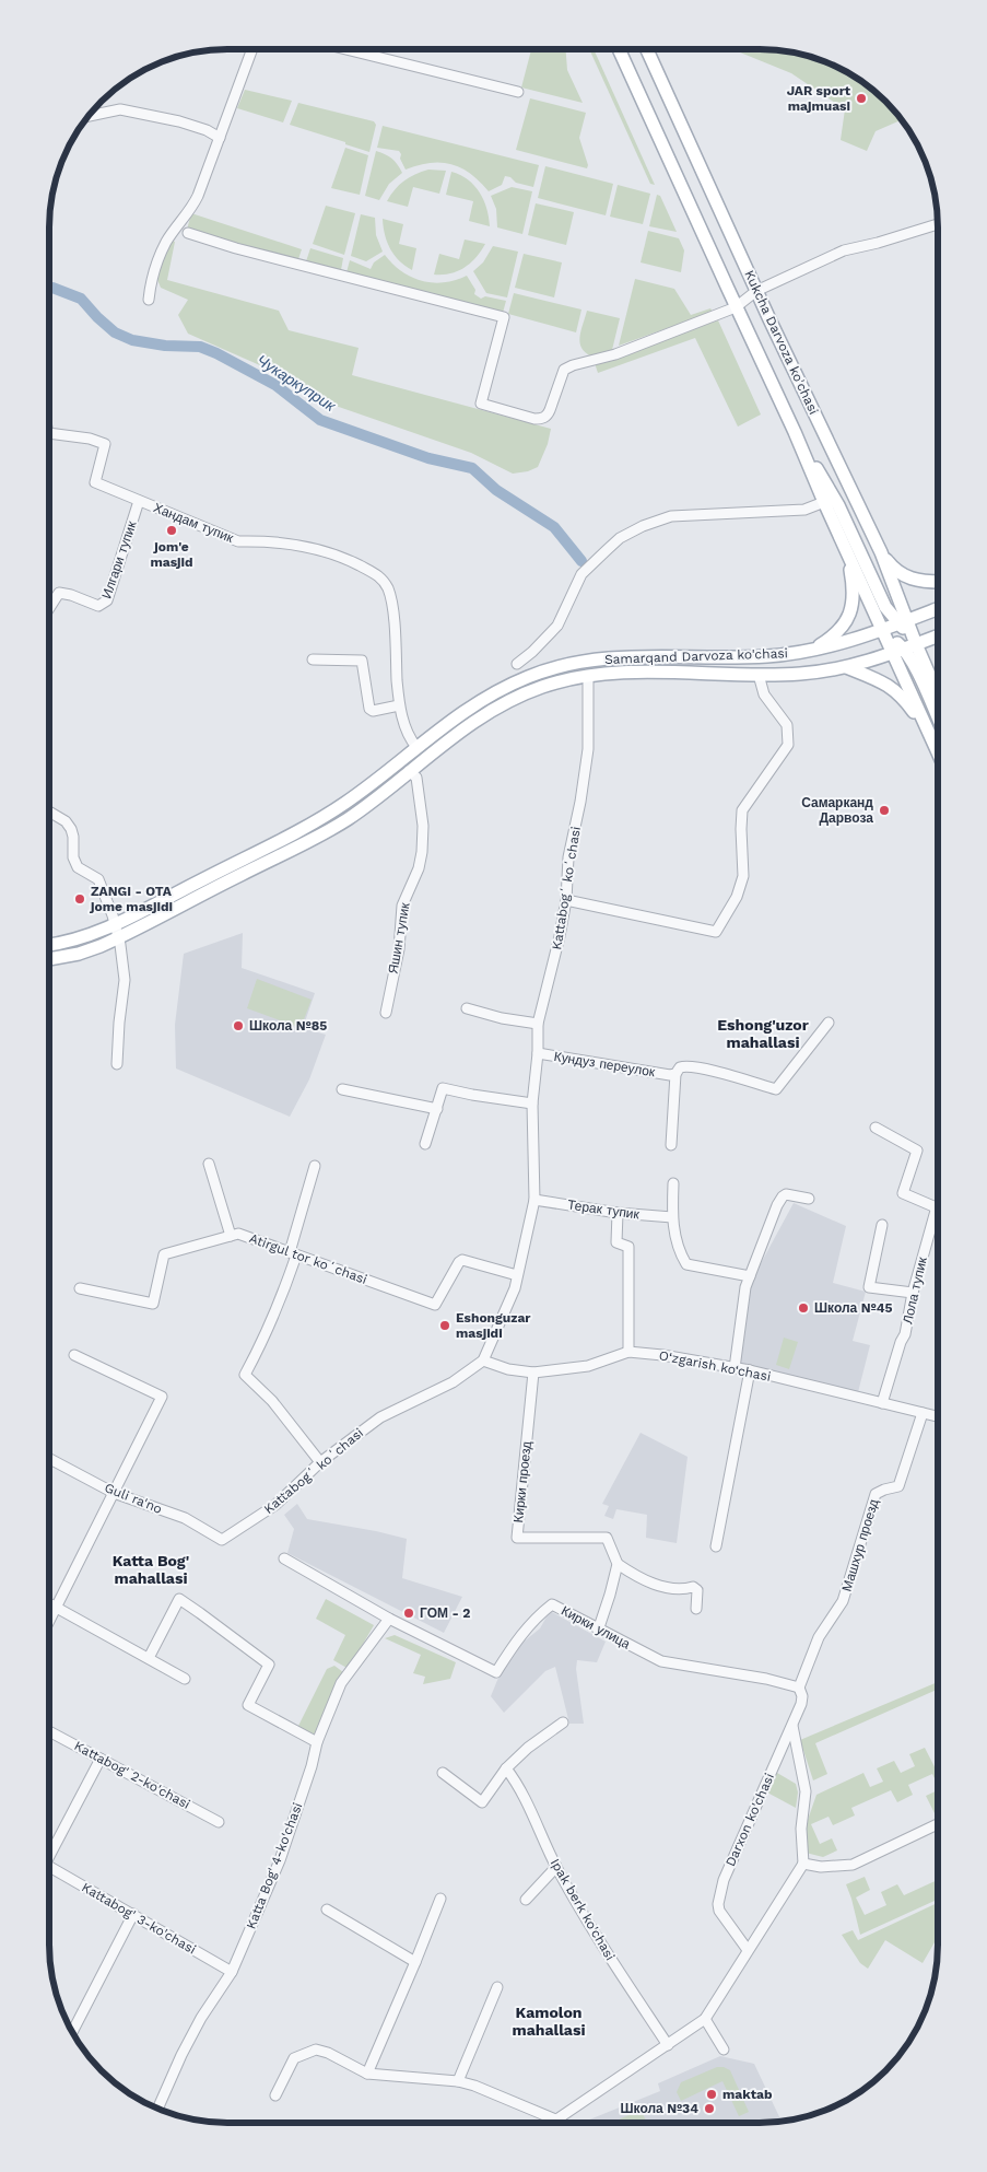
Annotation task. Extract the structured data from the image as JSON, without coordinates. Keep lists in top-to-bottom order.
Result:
{
  "streets": {
    "main road": ["Kukcha Darvoza ko'chasi", "Samarqand Darvoza ko'chasi"],
    "street": [
      "Хандам тупик",
      "Илгари тупик",
      "Kattabogʻ koʻchasi",
      "Яшин тупик",
      "Кундуз переулок",
      "Терак тупик",
      "Atirgul tor koʻchasi",
      "Лола тупик",
      "O‘zgarish ko‘chasi",
      "Кирки проезд",
      "Guli ra'no",
      "Машхур проезд",
      "Кирки улица",
      "Kattabog' 2-ko'chasi",
      "Darxon ko'chasi",
      "Katta Bog' 4-ko'chasi",
      "Ipak berk ko'chasi",
      "Kattabog' 3-ko'chasi"
    ]
  },
  "crossings": [
    ["Kukcha Darvoza ko'chasi", "Samarqand Darvoza ko'chasi"],
    ["Хандам тупик", "Илгари тупик"],
    ["Хандам тупик", "Samarqand Darvoza ko'chasi"],
    ["Samarqand Darvoza ko'chasi", "Kattabogʻ koʻchasi"],
    ["Samarqand Darvoza ko'chasi", "Яшин тупик"],
    ["Kattabogʻ koʻchasi", "Кундуз переулок"],
    ["Kattabogʻ koʻchasi", "Терак тупик"],
    ["Kattabogʻ koʻchasi", "Atirgul tor koʻchasi"],
    ["Kattabogʻ koʻchasi", "O‘zgarish ko‘chasi"],
    ["Kattabogʻ koʻchasi", "Guli ra'no"],
    ["Лола тупик", "O‘zgarish ko‘chasi"],
    ["O‘zgarish ko‘chasi", "Кирки проезд"],
    ["O‘zgarish ko‘chasi", "Машхур проезд"],
    ["Машхур проезд", "Кирки улица"],
    ["Машхур проезд", "Darxon ko'chasi"],
    ["Кирки улица", "Darxon ko'chasi"],
    ["Кирки улица", "Katta Bog' 4-ko'chasi"],
    ["Katta Bog' 4-ko'chasi", "Kattabog' 3-ko'chasi"]
  ],
  "districts": ["Eshong'uzor mahallasi", "Katta Bog' mahallasi", "Kamolon mahallasi"],
  "water": ["Чукаркуприк"],
  "places": [
    "JAR sport majmuasi",
    "jom'e masjid",
    "Самарканд Дарвоза",
    "ZANGI - OTA jome masjidi",
    "Школа №85",
    "Школа №45",
    "Eshonguzar masjidi",
    "ГОМ - 2",
    "maktab",
    "Школа №34"
  ]
}
